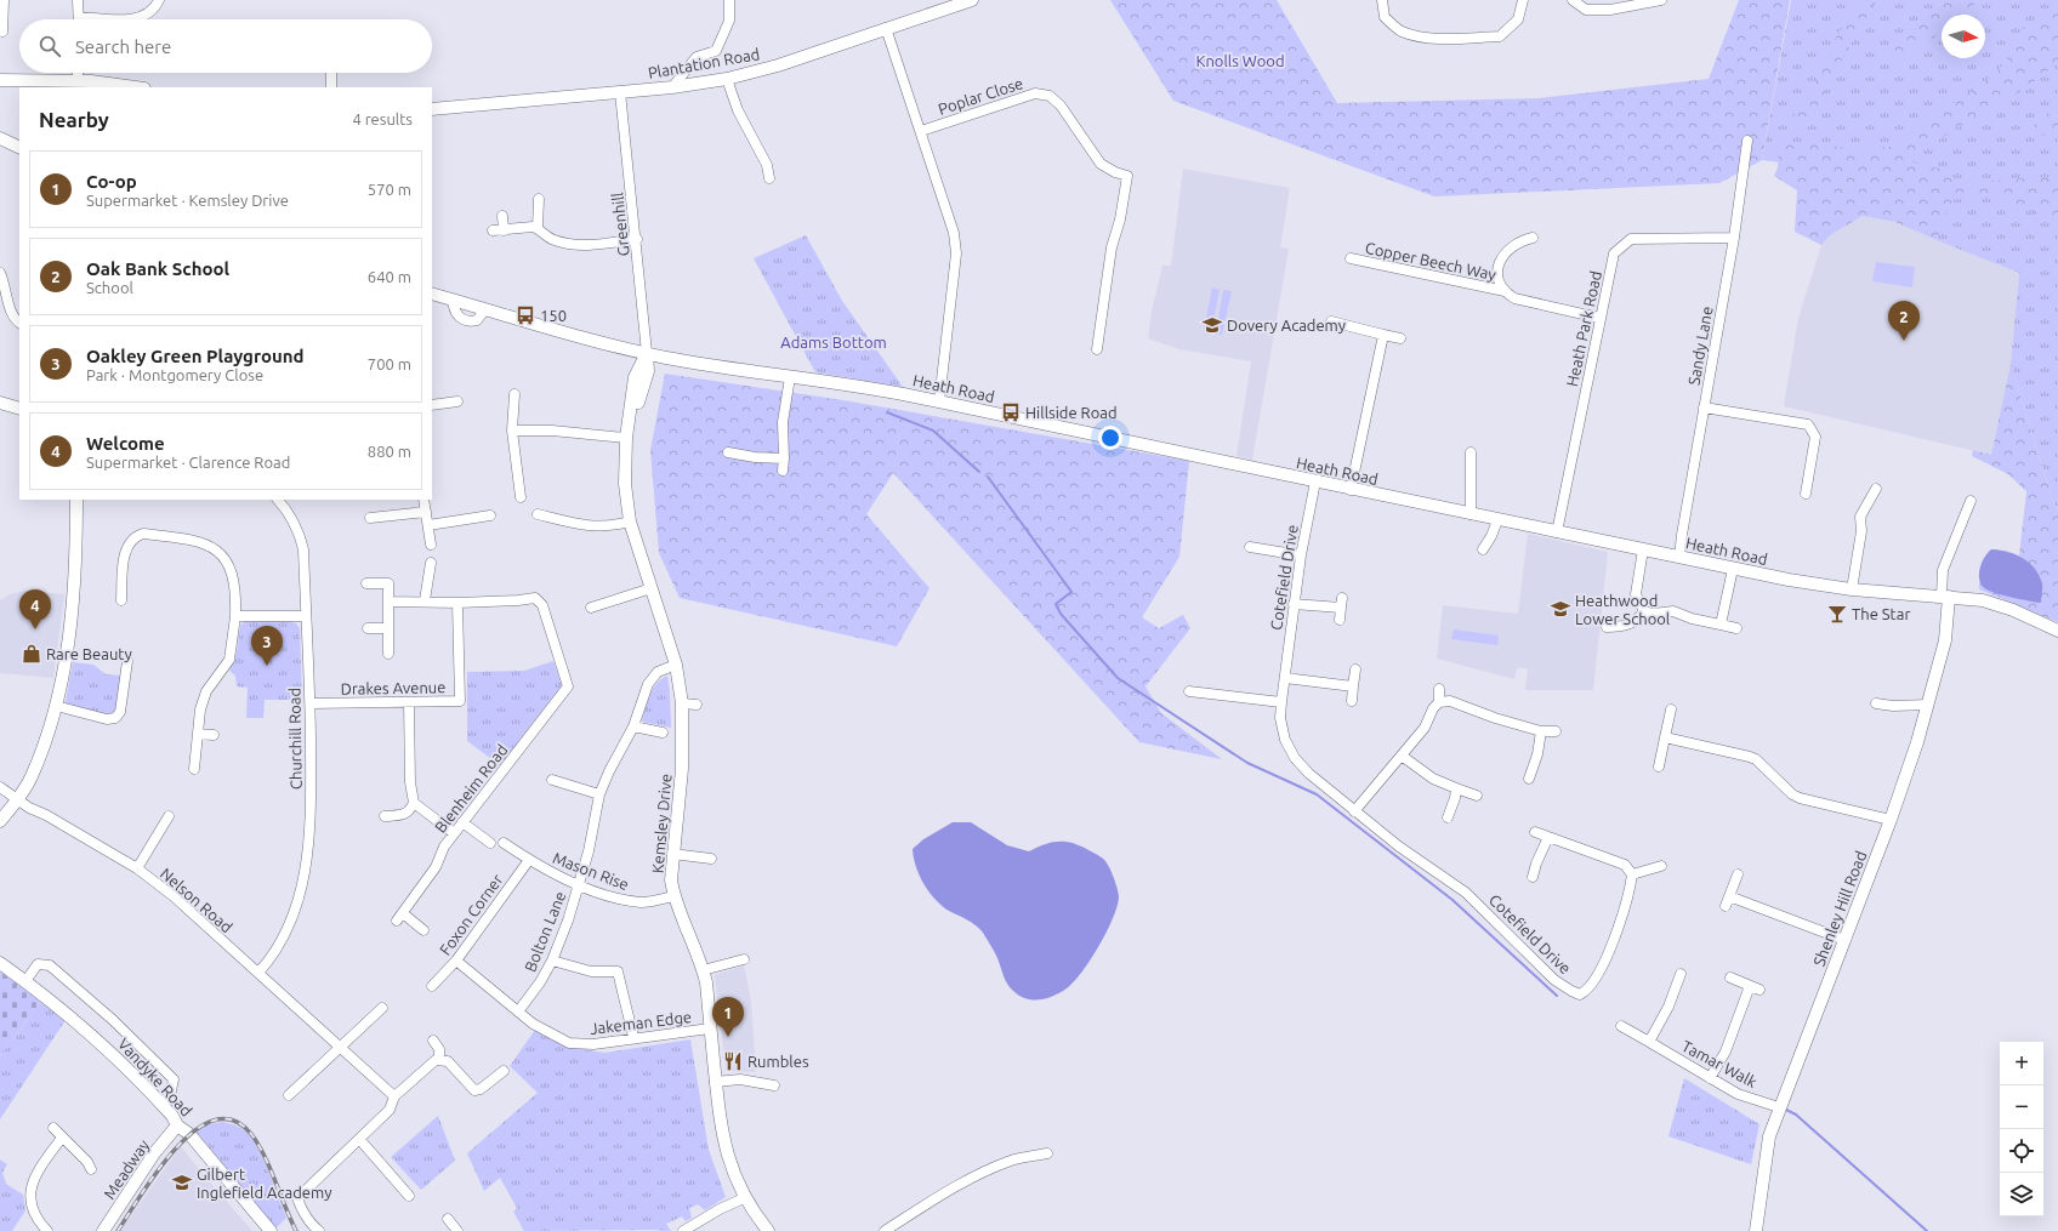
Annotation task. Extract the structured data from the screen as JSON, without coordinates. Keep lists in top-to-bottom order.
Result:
{
  "streets": {
    "street": [
      "Plantation Road",
      "Poplar Close",
      "Greenhill",
      "Copper Beech Way",
      "Heath Park Road",
      "Sandy Lane",
      "Heath Road",
      "Cotefield Drive",
      "Drakes Avenue",
      "Churchill Road",
      "Blenheim Road",
      "Kemsley Drive",
      "Mason Rise",
      "Nelson Road",
      "Shenley Hill Road",
      "Foxon Corner",
      "Bolton Lane",
      "Jakeman Edge",
      "Tamar Walk",
      "Vandyke Road",
      "Meadway"
    ]
  },
  "crossings": [
    ["Plantation Road", "Greenhill"],
    ["Greenhill", "Heath Road"],
    ["Greenhill", "Kemsley Drive"],
    ["Copper Beech Way", "Heath Park Road"],
    ["Heath Park Road", "Sandy Lane"],
    ["Heath Park Road", "Heath Road"],
    ["Sandy Lane", "Heath Road"],
    ["Heath Road", "Cotefield Drive"],
    ["Heath Road", "Kemsley Drive"],
    ["Heath Road", "Shenley Hill Road"],
    ["Drakes Avenue", "Churchill Road"],
    ["Drakes Avenue", "Blenheim Road"],
    ["Churchill Road", "Nelson Road"],
    ["Kemsley Drive", "Mason Rise"],
    ["Kemsley Drive", "Bolton Lane"],
    ["Kemsley Drive", "Jakeman Edge"],
    ["Mason Rise", "Foxon Corner"],
    ["Mason Rise", "Bolton Lane"],
    ["Shenley Hill Road", "Tamar Walk"],
    ["Foxon Corner", "Jakeman Edge"],
    ["Bolton Lane", "Jakeman Edge"],
    ["Vandyke Road", "Meadway"]
  ],
  "parks": ["Knolls Wood", "Adams Bottom"],
  "places": {
    "bus stop": ["150", "Hillside Road"],
    "school or university": ["Dovery Academy", "Heathwood Lower School", "Gilbert Inglefield Academy"],
    "bar": ["The Star"],
    "shop": ["Rare Beauty"],
    "restaurant": ["Rumbles"]
  },
  "north": "right",
  "page": {
    "search": "Search here",
    "heading": ["Nearby", "4 results"],
    "list": [
      {
        "mark": "1",
        "name": "Co-op",
        "note": "Supermarket · Kemsley Drive",
        "value": "570 m"
      },
      {
        "mark": "2",
        "name": "Oak Bank School",
        "note": "School",
        "value": "640 m"
      },
      {
        "mark": "3",
        "name": "Oakley Green Playground",
        "note": "Park · Montgomery Close",
        "value": "700 m"
      },
      {
        "mark": "4",
        "name": "Welcome",
        "note": "Supermarket · Clarence Road",
        "value": "880 m"
      }
    ],
    "pins": [
      "2",
      "4",
      "3",
      "1"
    ],
    "map_buttons": ["+", "−"]
  }
}
